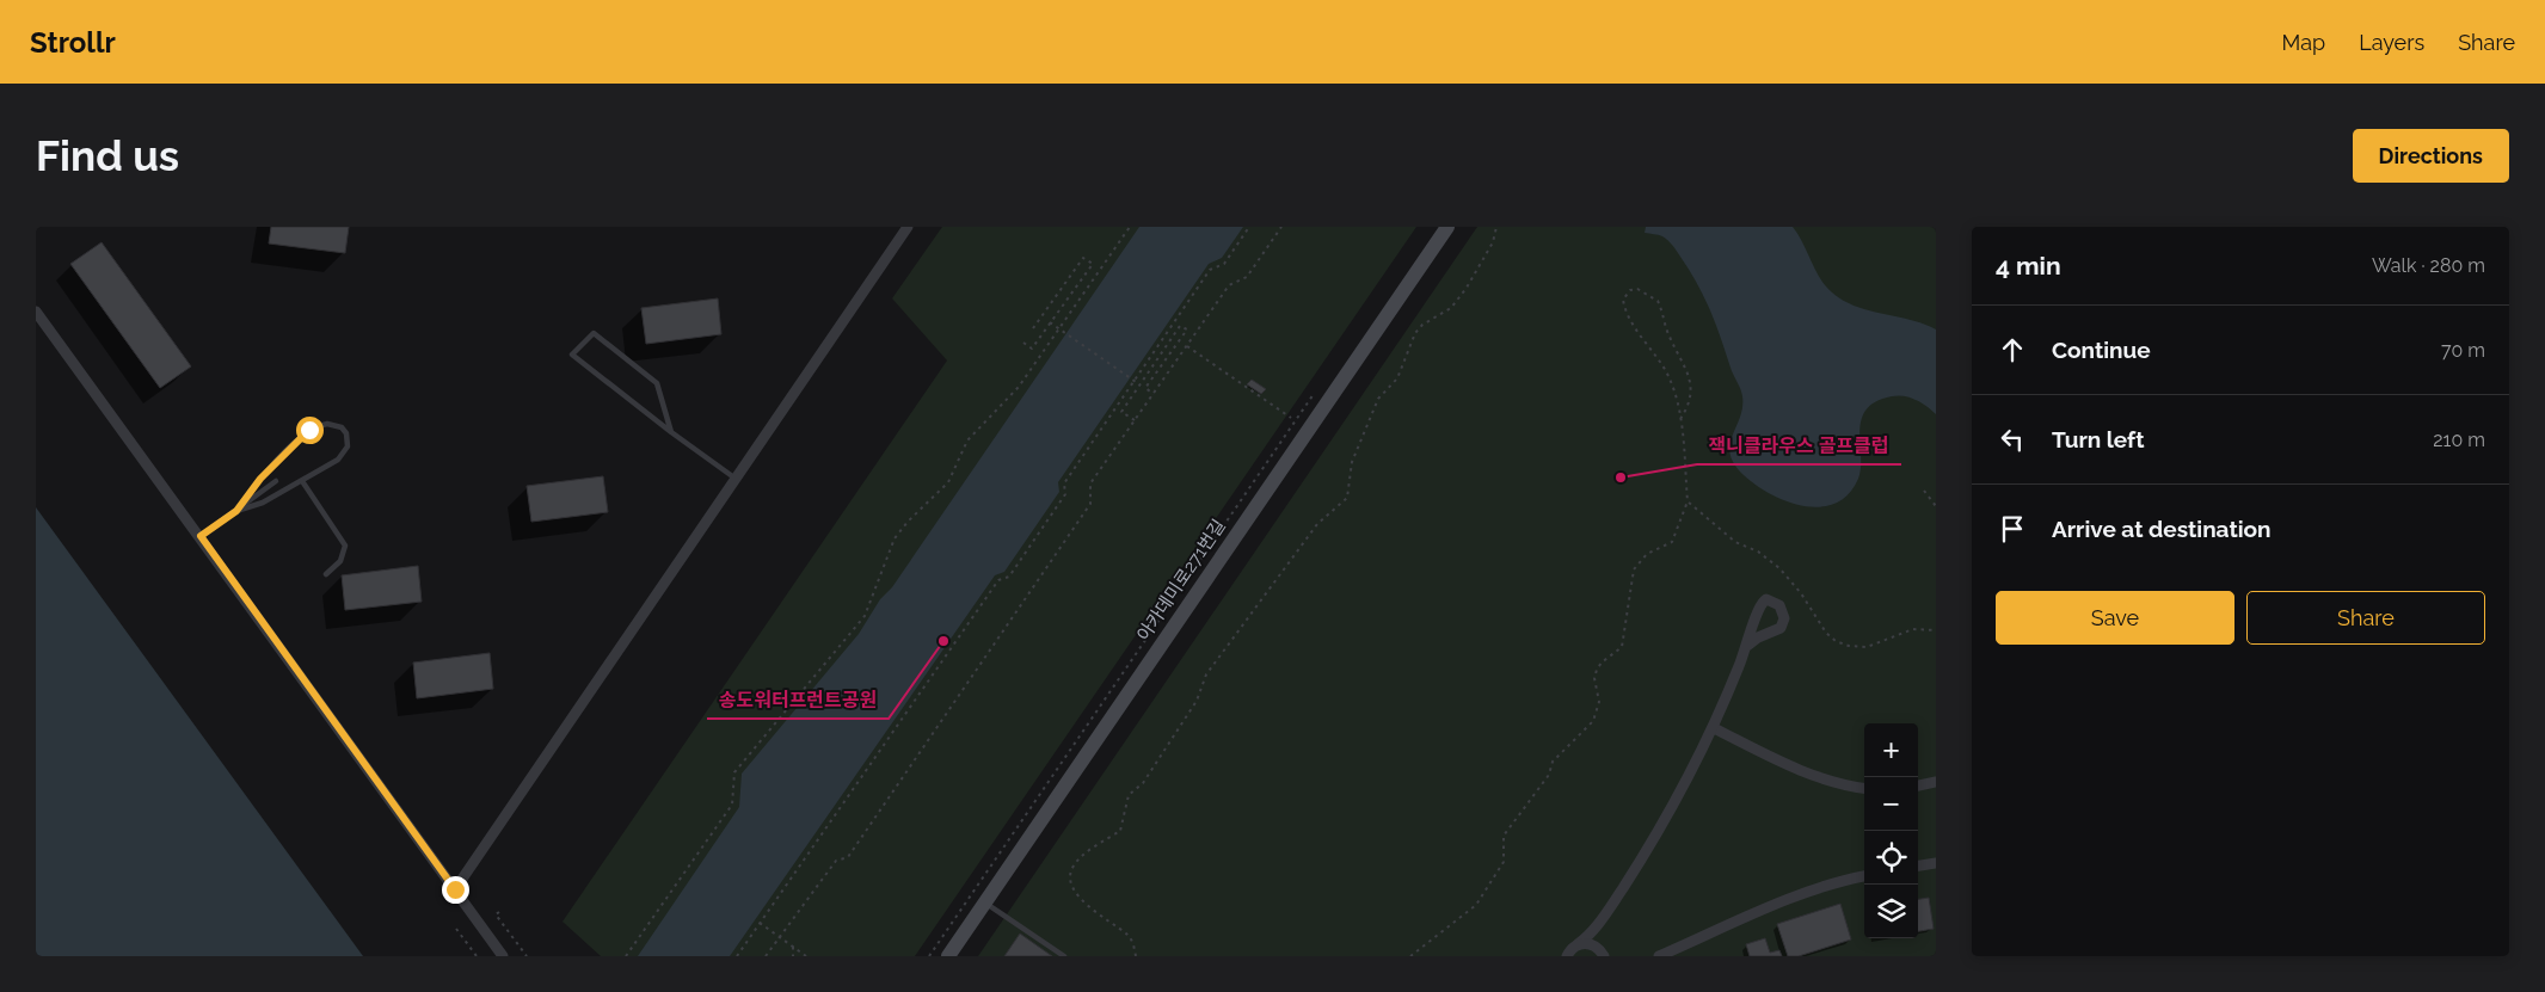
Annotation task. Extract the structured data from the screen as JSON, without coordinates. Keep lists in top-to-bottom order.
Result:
{
  "streets": {
    "street": ["아카데미로271번길"]
  },
  "places": ["잭니클라우스 골프클럽", "송도워터프런트공원"],
  "page": {
    "header": "Strollr",
    "nav": ["Map", "Layers", "Share"],
    "buttons": [
      "Directions",
      ["Save", "Share"]
    ],
    "title": "Find us",
    "heading": ["4 min", "Walk · 280 m"],
    "list": [
      ["Continue", "70 m"],
      ["Turn left", "210 m"],
      "Arrive at destination"
    ],
    "map_buttons": ["+", "−"]
  }
}
